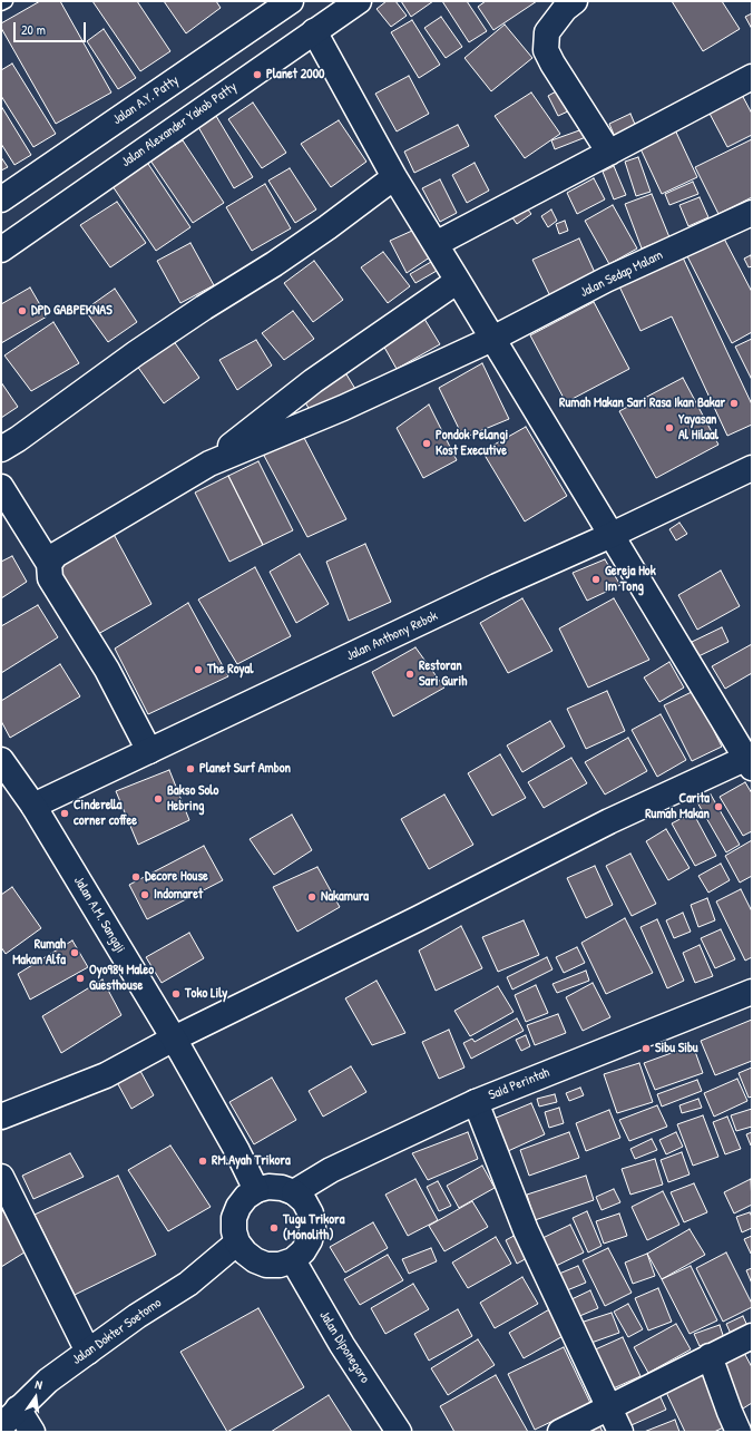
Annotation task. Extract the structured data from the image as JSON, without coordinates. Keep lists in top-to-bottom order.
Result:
{
  "streets": {
    "main road": [
      "Jalan A.Y. Patty",
      "Jalan Alexander Yakob Patty",
      "Jalan Sedap Malam",
      "Jalan Anthony Rebok",
      "Jalan A.M. Sangaji",
      "Said Perintah",
      "Jalan Dokter Soetomo",
      "Jalan Diponegoro"
    ]
  },
  "crossings": [
    ["Jalan Anthony Rebok", "Jalan A.M. Sangaji"],
    ["Jalan A.M. Sangaji", "Said Perintah"],
    ["Jalan A.M. Sangaji", "Jalan Dokter Soetomo"],
    ["Jalan A.M. Sangaji", "Jalan Diponegoro"],
    ["Said Perintah", "Jalan Dokter Soetomo"],
    ["Said Perintah", "Jalan Diponegoro"],
    ["Jalan Dokter Soetomo", "Jalan Diponegoro"]
  ],
  "places": [
    "Planet 2000",
    "DPD GABPEKNAS",
    "Rumah Makan Sari Rasa Ikan Bakar",
    "Yayasan Al Hilaal",
    "Pondok Pelangi Kost Executive",
    "Gereja Hok Im Tong",
    "The Royal",
    "Restoran Sari Gurih",
    "Planet Surf Ambon",
    "Bakso Solo Hebring",
    "Carita Rumah Makan",
    "Cinderella corner coffee",
    "Decore House",
    "Indomaret",
    "Nakamura",
    "Rumah Makan Alfa",
    "Oyo984 Maleo Guesthouse",
    "Toko Lily",
    "Sibu Sibu",
    "RM.Ayah Trikora",
    "Tugu Trikora (Monolith)"
  ],
  "scale_bar": "20 m",
  "north": "top"
}
